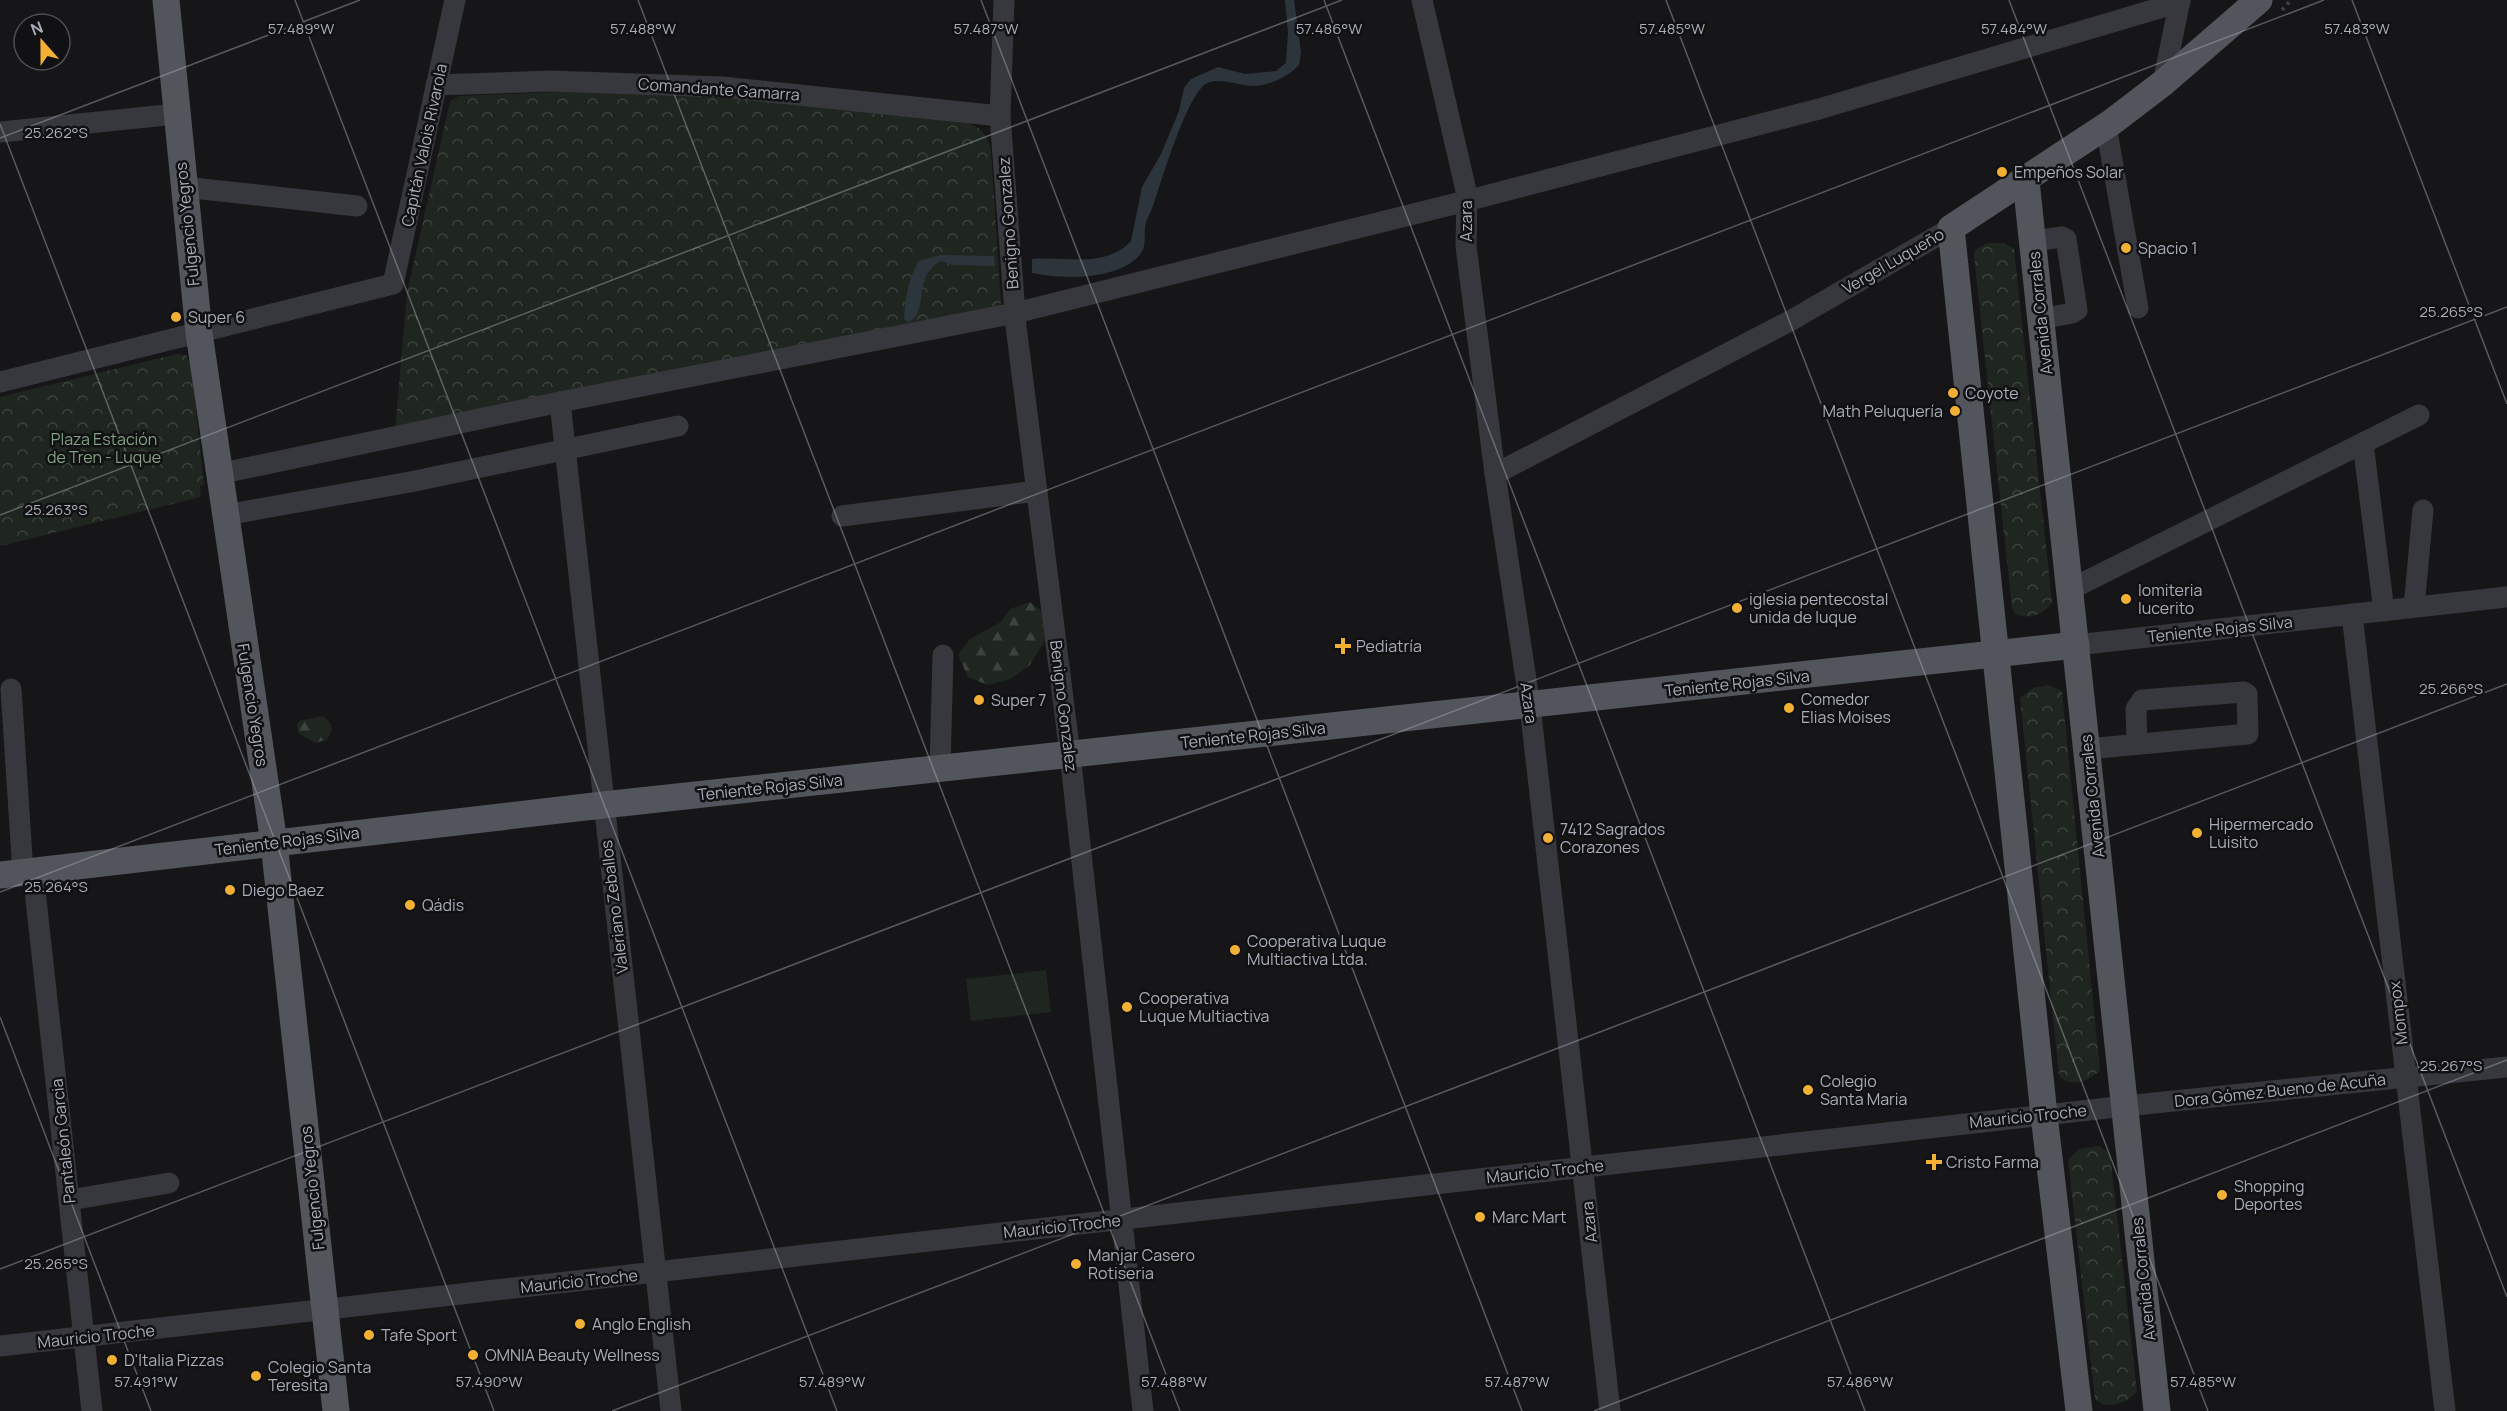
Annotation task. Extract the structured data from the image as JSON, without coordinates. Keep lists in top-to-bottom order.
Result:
{
  "streets": {
    "main road": [
      "Fulgencio Yegros",
      "Vergel Luqueño",
      "Avenida Corrales",
      "Teniente Rojas Silva"
    ],
    "street": [
      "Comandante Gamarra",
      "Capitán Valois Rivarola",
      "Azara",
      "Benigno Gonzalez",
      "Valeriano Zeballos",
      "Mompox",
      "Dora Gómez Bueno de Acuña",
      "Mauricio Troche",
      "Pantaleón Garcia"
    ]
  },
  "crossings": [
    ["Comandante Gamarra", "Capitán Valois Rivarola"],
    ["Comandante Gamarra", "Benigno Gonzalez"],
    ["Capitán Valois Rivarola", "Fulgencio Yegros"],
    ["Azara", "Vergel Luqueño"],
    ["Azara", "Teniente Rojas Silva"],
    ["Azara", "Mauricio Troche"],
    ["Benigno Gonzalez", "Teniente Rojas Silva"],
    ["Benigno Gonzalez", "Mauricio Troche"],
    ["Fulgencio Yegros", "Teniente Rojas Silva"],
    ["Fulgencio Yegros", "Mauricio Troche"],
    ["Vergel Luqueño", "Avenida Corrales"],
    ["Avenida Corrales", "Teniente Rojas Silva"],
    ["Avenida Corrales", "Dora Gómez Bueno de Acuña"],
    ["Avenida Corrales", "Mauricio Troche"],
    ["Teniente Rojas Silva", "Valeriano Zeballos"],
    ["Teniente Rojas Silva", "Mompox"],
    ["Teniente Rojas Silva", "Pantaleón Garcia"],
    ["Valeriano Zeballos", "Mauricio Troche"],
    ["Mompox", "Dora Gómez Bueno de Acuña"],
    ["Dora Gómez Bueno de Acuña", "Mauricio Troche"],
    ["Mauricio Troche", "Pantaleón Garcia"]
  ],
  "parks": ["Plaza Estación de Tren - Luque"],
  "places": {
    "other": [
      "Empeños Solar",
      "Spacio 1",
      "Super 6",
      "Coyote",
      "Math Peluquería",
      "lomiteria lucerito",
      "iglesia pentecostal unida de luque",
      "Super 7",
      "Comedor Elias Moises",
      "Hipermercado Luisito",
      "7412 Sagrados Corazones",
      "Diego Baez",
      "Qádis",
      "Cooperativa Luque Multiactiva Ltda.",
      "Cooperativa Luque Multiactiva",
      "Colegio Santa Maria",
      "Shopping Deportes",
      "Marc Mart",
      "Manjar Casero Rotiseria",
      "Anglo English",
      "Tafe Sport",
      "OMNIA Beauty Wellness",
      "D'Italia Pizzas",
      "Colegio Santa Teresita"
    ],
    "health": ["Pediatría", "Cristo Farma"]
  },
  "north": "top",
  "coordinates": [
    "57.489°W",
    "57.488°W",
    "57.487°W",
    "57.486°W",
    "57.485°W",
    "57.484°W",
    "57.483°W",
    "25.262°S",
    "25.265°S",
    "25.263°S",
    "25.266°S",
    "25.264°S",
    "25.267°S",
    "57.491°W",
    "57.490°W"
  ]
}
